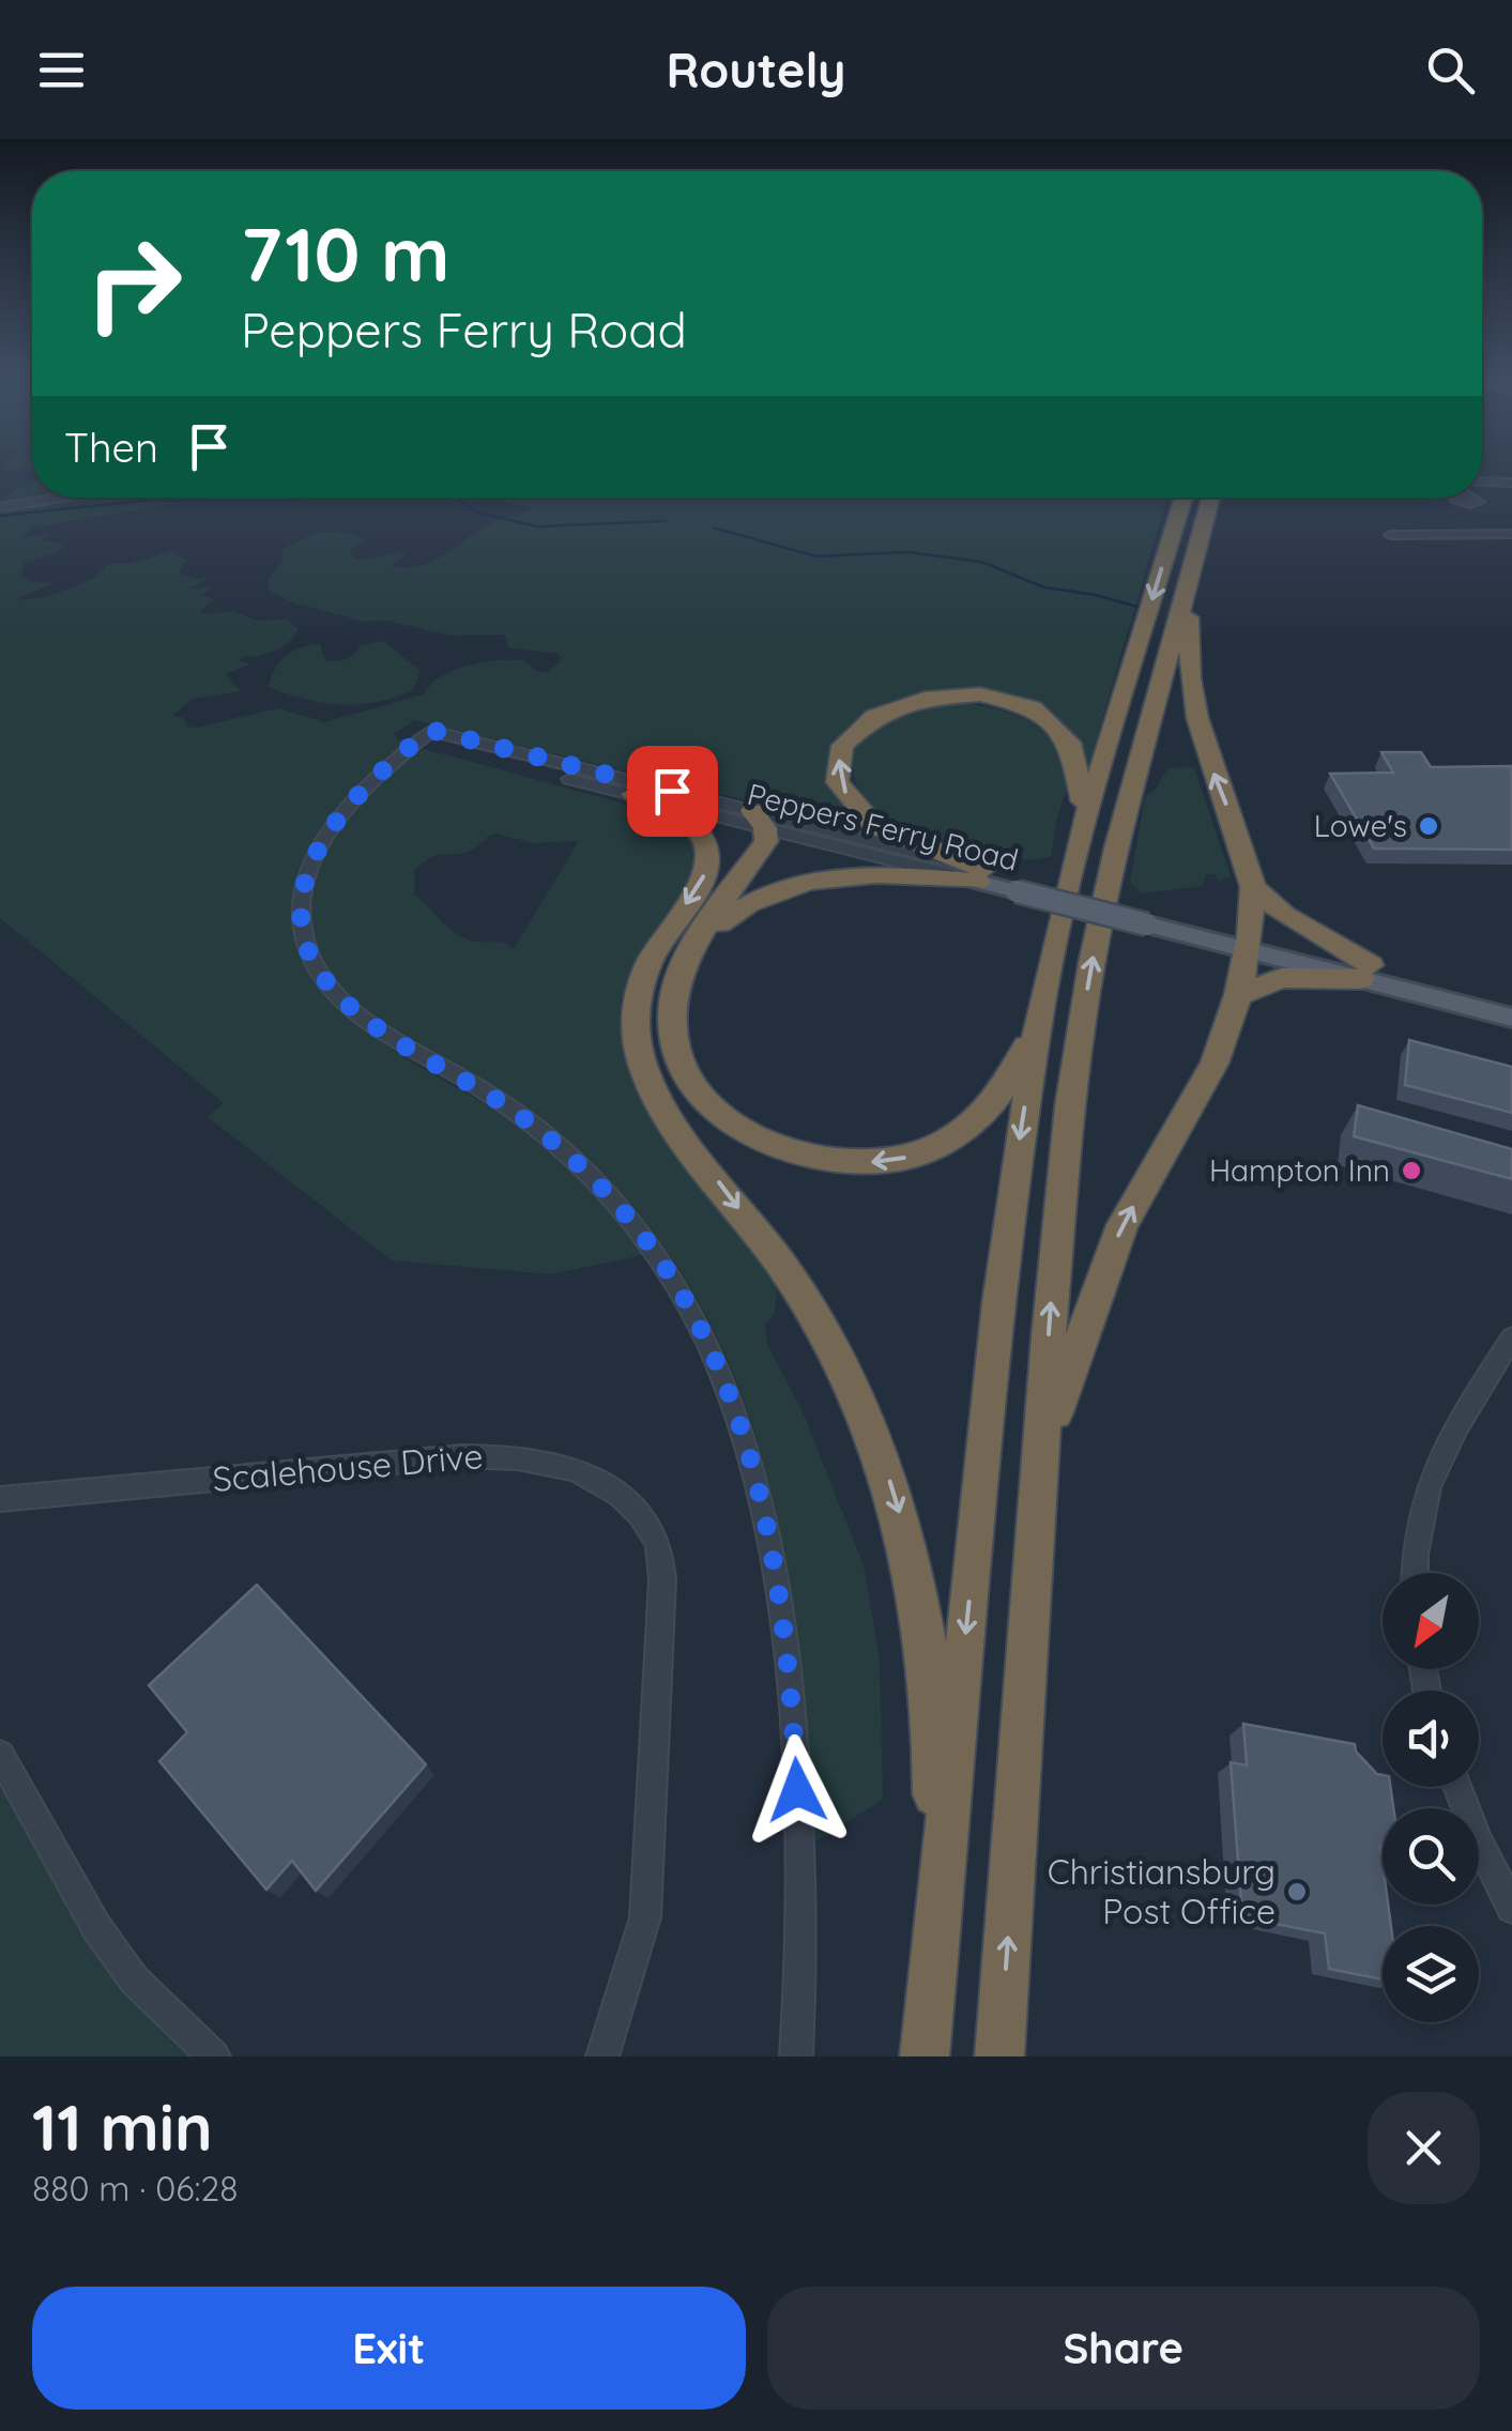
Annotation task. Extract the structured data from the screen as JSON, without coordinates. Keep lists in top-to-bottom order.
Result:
{
  "streets": {
    "main road": ["Peppers Ferry Road"],
    "street": ["Scalehouse Drive"]
  },
  "places": ["Lowe's", "Hampton Inn", "Christiansburg Post Office"],
  "north": "bottom left",
  "page": {
    "header": "Routely",
    "turn": ["710 m", "Peppers Ferry Road"],
    "then": "Then",
    "heading": ["11 min", "880 m · 06:28"],
    "buttons": ["Exit", "Share"]
  }
}
